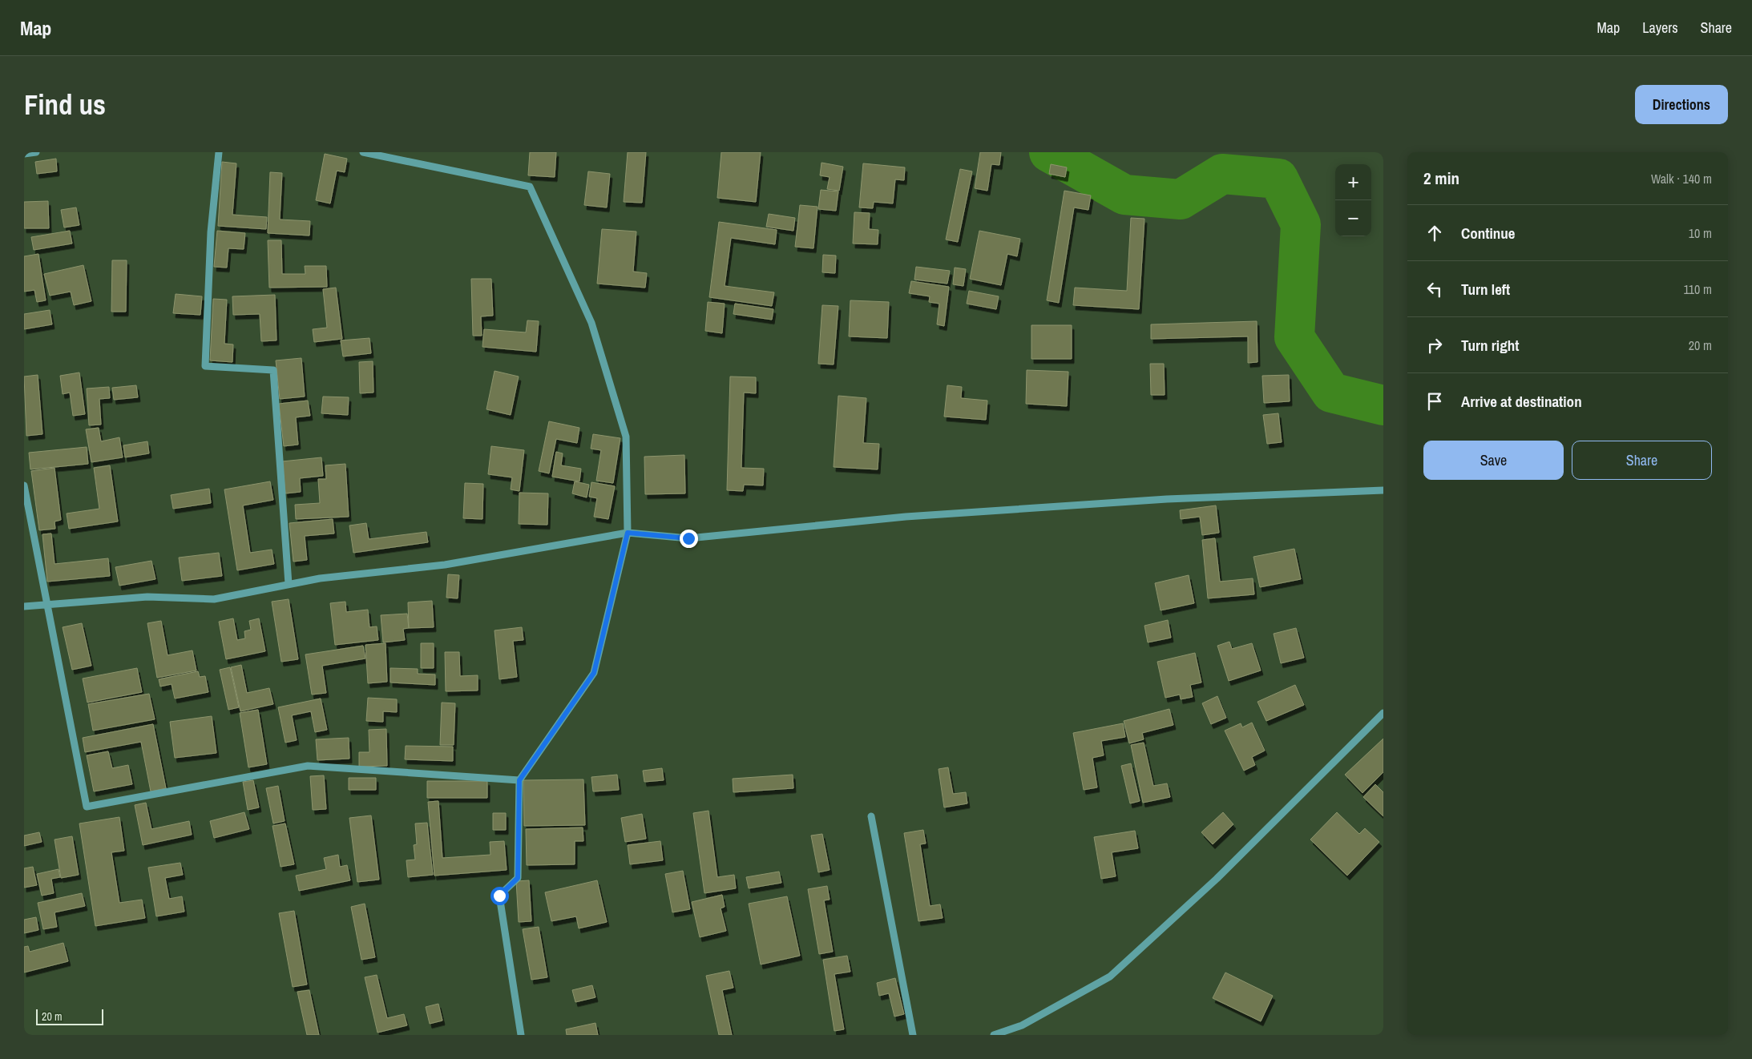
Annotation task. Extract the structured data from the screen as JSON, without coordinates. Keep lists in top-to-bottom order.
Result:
{
  "scale_bar": "20 m",
  "page": {
    "header": "Map",
    "nav": ["Map", "Layers", "Share"],
    "buttons": [
      "Directions",
      ["Save", "Share"]
    ],
    "title": "Find us",
    "heading": ["2 min", "Walk · 140 m"],
    "map_buttons": ["+", "−"],
    "list": [
      ["Continue", "10 m"],
      ["Turn left", "110 m"],
      ["Turn right", "20 m"],
      "Arrive at destination"
    ],
    "scale": "20 m"
  }
}
